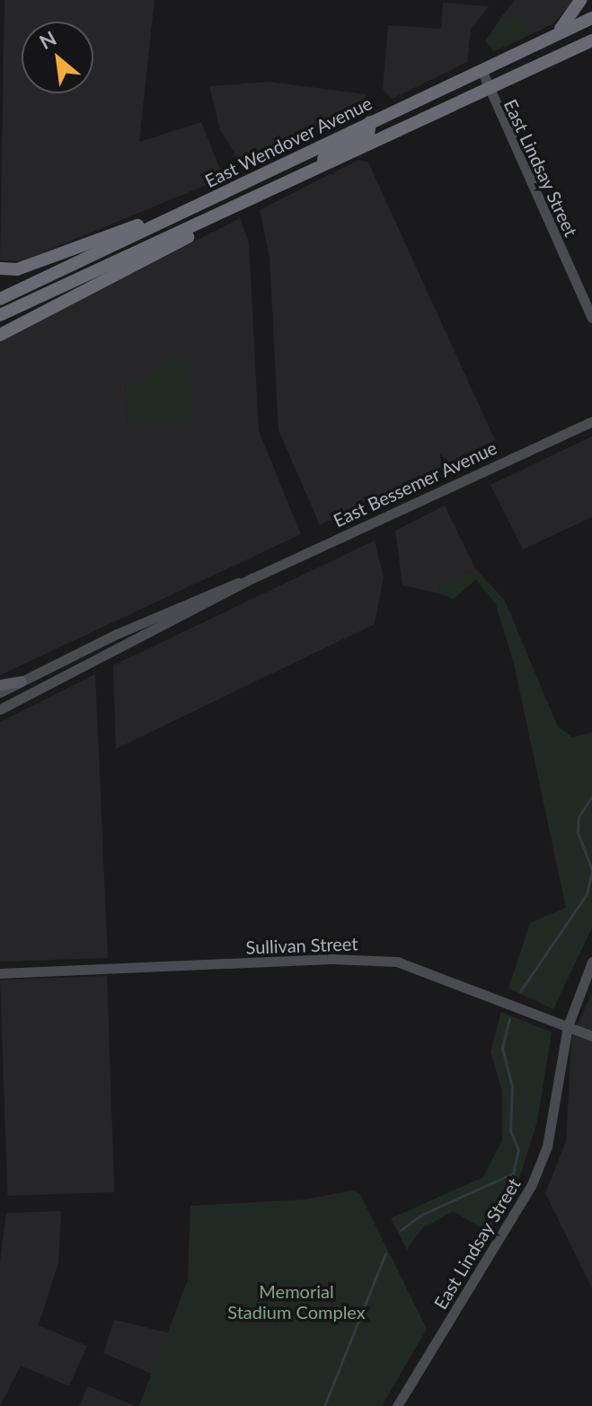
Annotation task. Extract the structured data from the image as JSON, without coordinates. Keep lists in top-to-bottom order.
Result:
{
  "streets": {
    "highway": ["East Wendover Avenue"],
    "main road": ["East Lindsay Street", "East Bessemer Avenue", "Sullivan Street"]
  },
  "crossings": [
    ["East Wendover Avenue", "East Lindsay Street"],
    ["East Lindsay Street", "Sullivan Street"]
  ],
  "parks": ["Memorial Stadium Complex"],
  "north": "top left"
}
